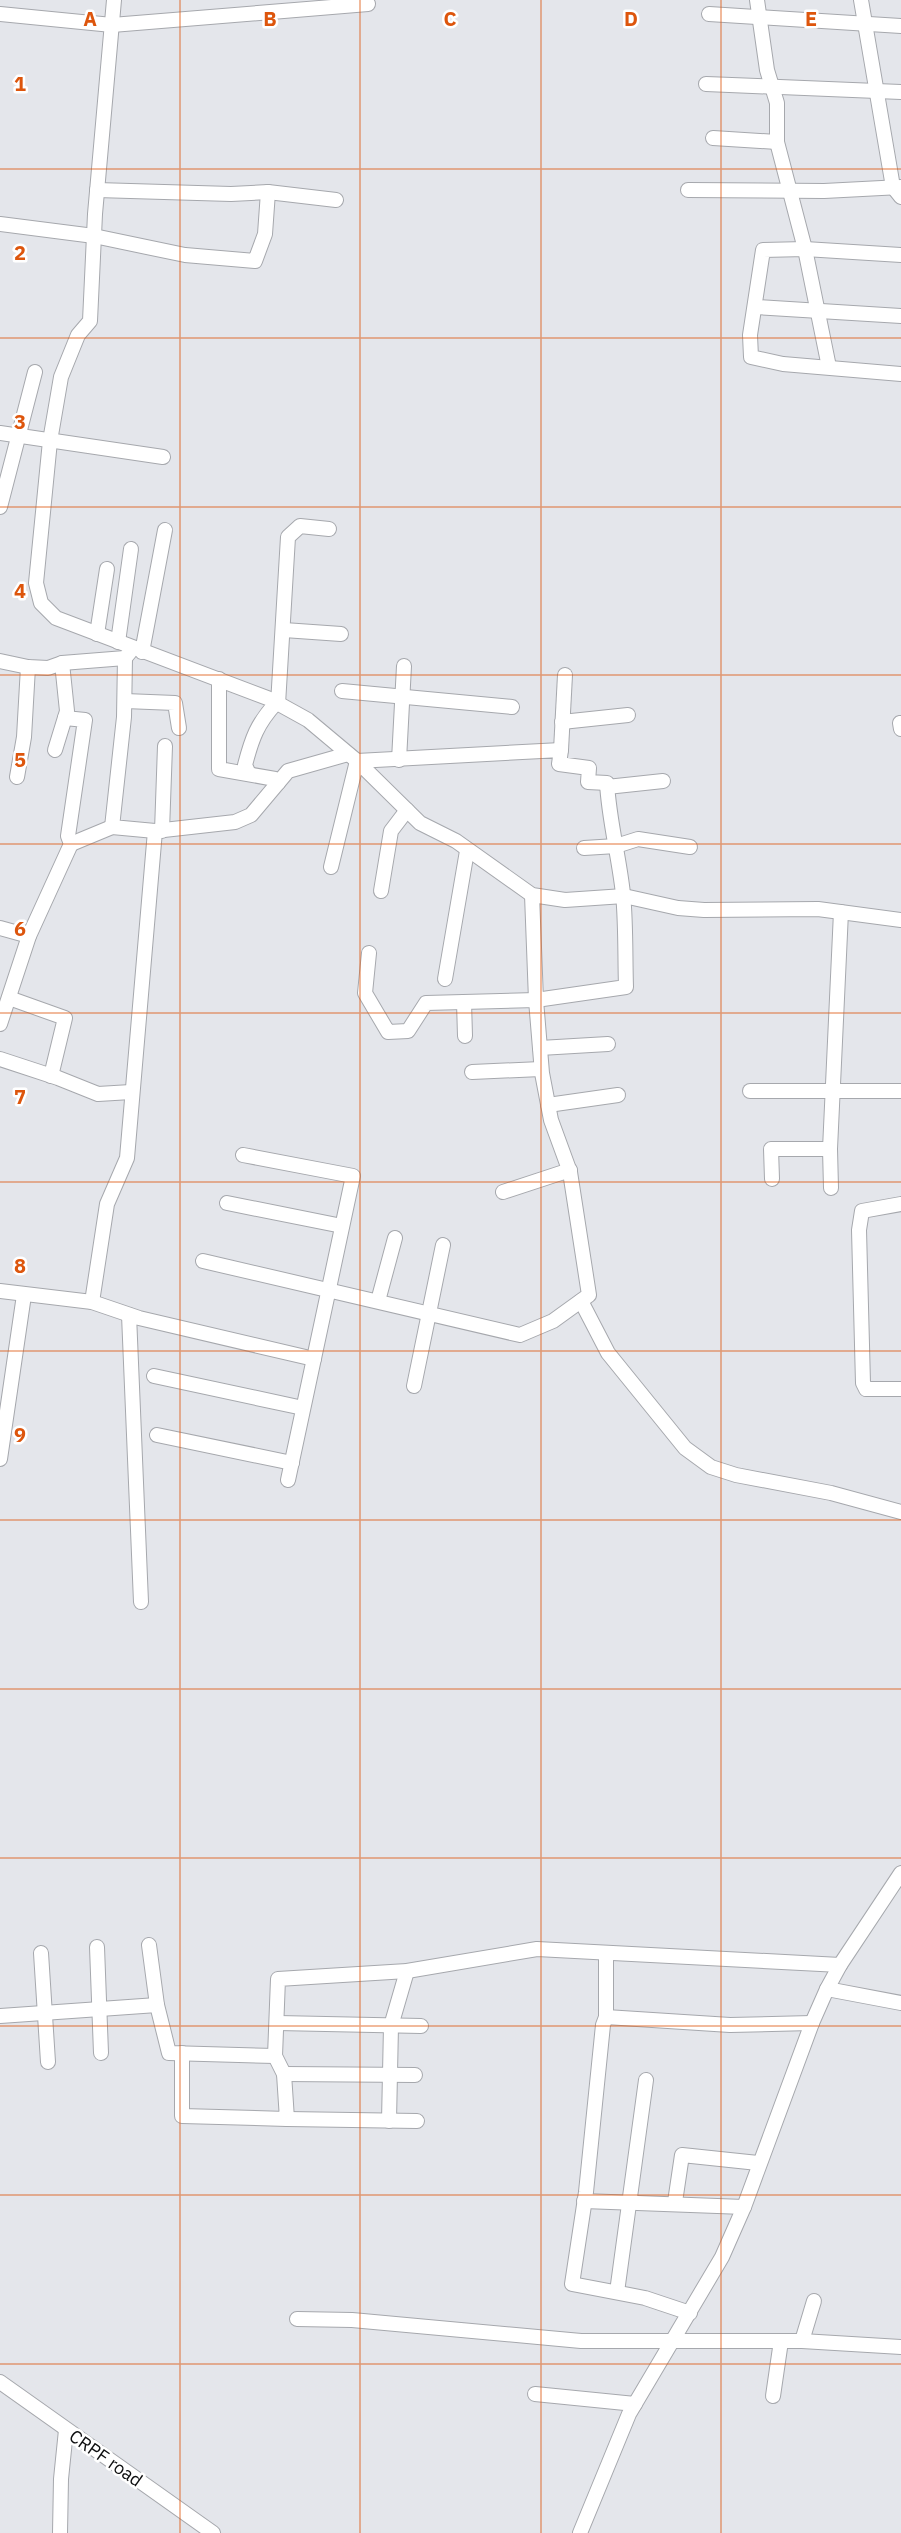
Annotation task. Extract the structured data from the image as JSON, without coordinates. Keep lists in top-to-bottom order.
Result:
{
  "streets": {
    "street": ["CRPF road"]
  },
  "grid": {
    "columns": [
      "A",
      "B",
      "C",
      "D",
      "E"
    ],
    "rows": [
      "1",
      "2",
      "3",
      "4",
      "5",
      "6",
      "7",
      "8",
      "9"
    ]
  }
}
